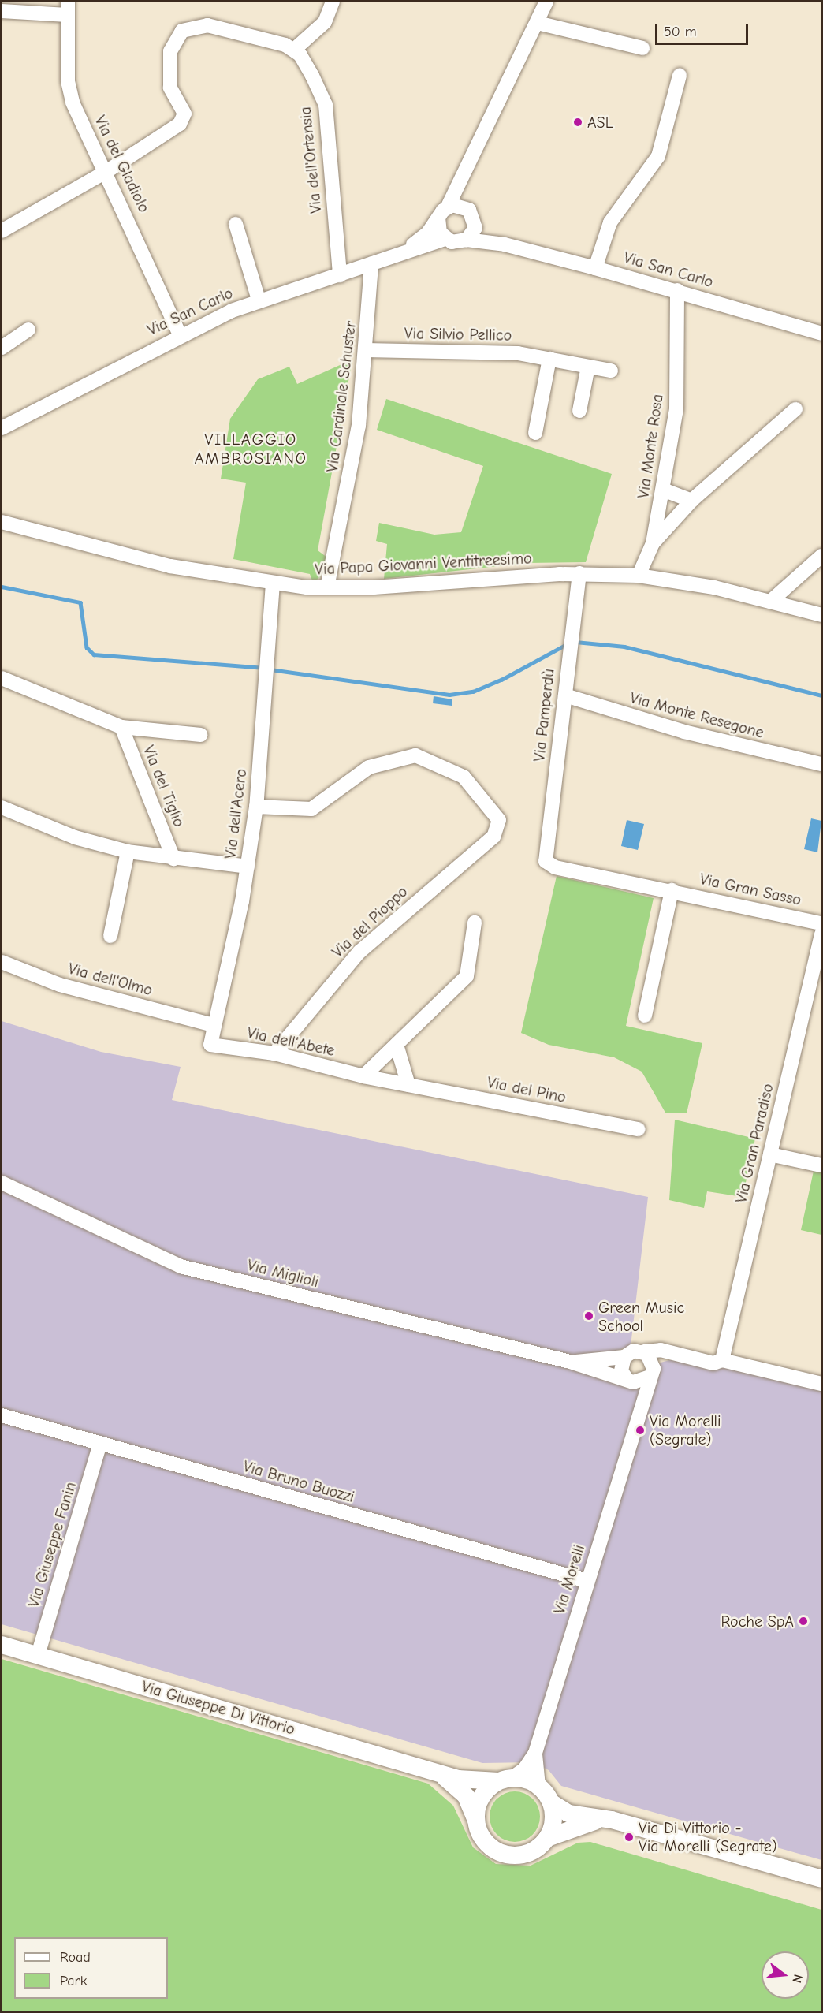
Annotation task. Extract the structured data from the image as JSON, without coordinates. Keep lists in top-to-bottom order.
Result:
{
  "streets": {
    "main road": ["Via Giuseppe Di Vittorio"],
    "street": [
      "Via dell'Ortensia",
      "Via del Gladiolo",
      "Via San Carlo",
      "Via Silvio Pellico",
      "Via Cardinale Schuster",
      "Via Monte Rosa",
      "Via Papa Giovanni Ventitreesimo",
      "Via Pamperdù",
      "Via Monte Resegone",
      "Via del Tiglio",
      "Via dell'Acero",
      "Via Gran Sasso",
      "Via del Pioppo",
      "Via dell'Olmo",
      "Via dell'Abete",
      "Via del Pino",
      "Via Gran Paradiso",
      "Via Miglioli",
      "Via Bruno Buozzi",
      "Via Giuseppe Fanin",
      "Via Morelli"
    ]
  },
  "crossings": [
    ["Via dell'Ortensia", "Via San Carlo"],
    ["Via del Gladiolo", "Via San Carlo"],
    ["Via San Carlo", "Via Cardinale Schuster"],
    ["Via San Carlo", "Via Monte Rosa"],
    ["Via Silvio Pellico", "Via Cardinale Schuster"],
    ["Via Cardinale Schuster", "Via Papa Giovanni Ventitreesimo"],
    ["Via Monte Rosa", "Via Papa Giovanni Ventitreesimo"],
    ["Via Papa Giovanni Ventitreesimo", "Via Pamperdù"],
    ["Via Papa Giovanni Ventitreesimo", "Via dell'Acero"],
    ["Via Pamperdù", "Via Monte Resegone"],
    ["Via Pamperdù", "Via Gran Sasso"],
    ["Via dell'Acero", "Via del Pioppo"],
    ["Via dell'Acero", "Via dell'Olmo"],
    ["Via dell'Acero", "Via dell'Abete"],
    ["Via del Pioppo", "Via dell'Abete"],
    ["Via dell'Abete", "Via del Pino"],
    ["Via Miglioli", "Via Morelli"],
    ["Via Bruno Buozzi", "Via Giuseppe Fanin"],
    ["Via Bruno Buozzi", "Via Morelli"],
    ["Via Giuseppe Fanin", "Via Giuseppe Di Vittorio"],
    ["Via Morelli", "Via Giuseppe Di Vittorio"]
  ],
  "districts": ["VILLAGGIO AMBROSIANO"],
  "places": [
    "ASL",
    "Green Music School",
    "Via Morelli (Segrate)",
    "Roche SpA",
    "Via Di Vittorio - Via Morelli (Segrate)"
  ],
  "legend": ["Road", "Park"],
  "scale_bar": "50 m",
  "north": "right"
}
